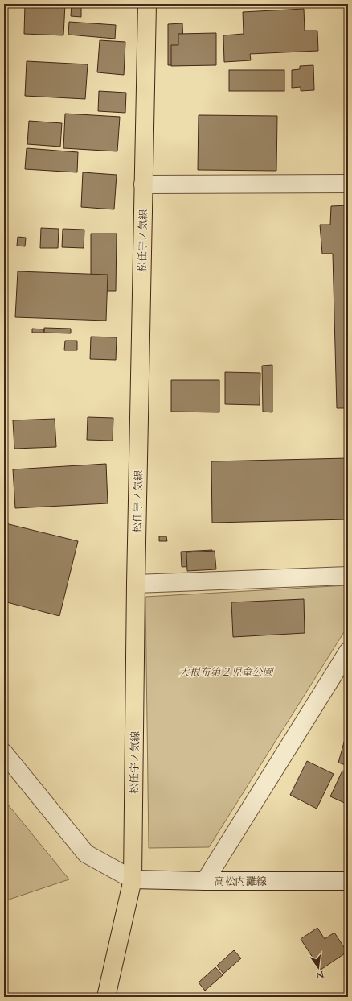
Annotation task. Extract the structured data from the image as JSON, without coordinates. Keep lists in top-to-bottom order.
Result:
{
  "streets": {
    "main road": ["松任宇ノ気線"],
    "street": ["高松内灘線"]
  },
  "crossings": [
    ["松任宇ノ気線", "高松内灘線"]
  ],
  "parks": ["大根布第２児童公園"],
  "north": "bottom"
}
